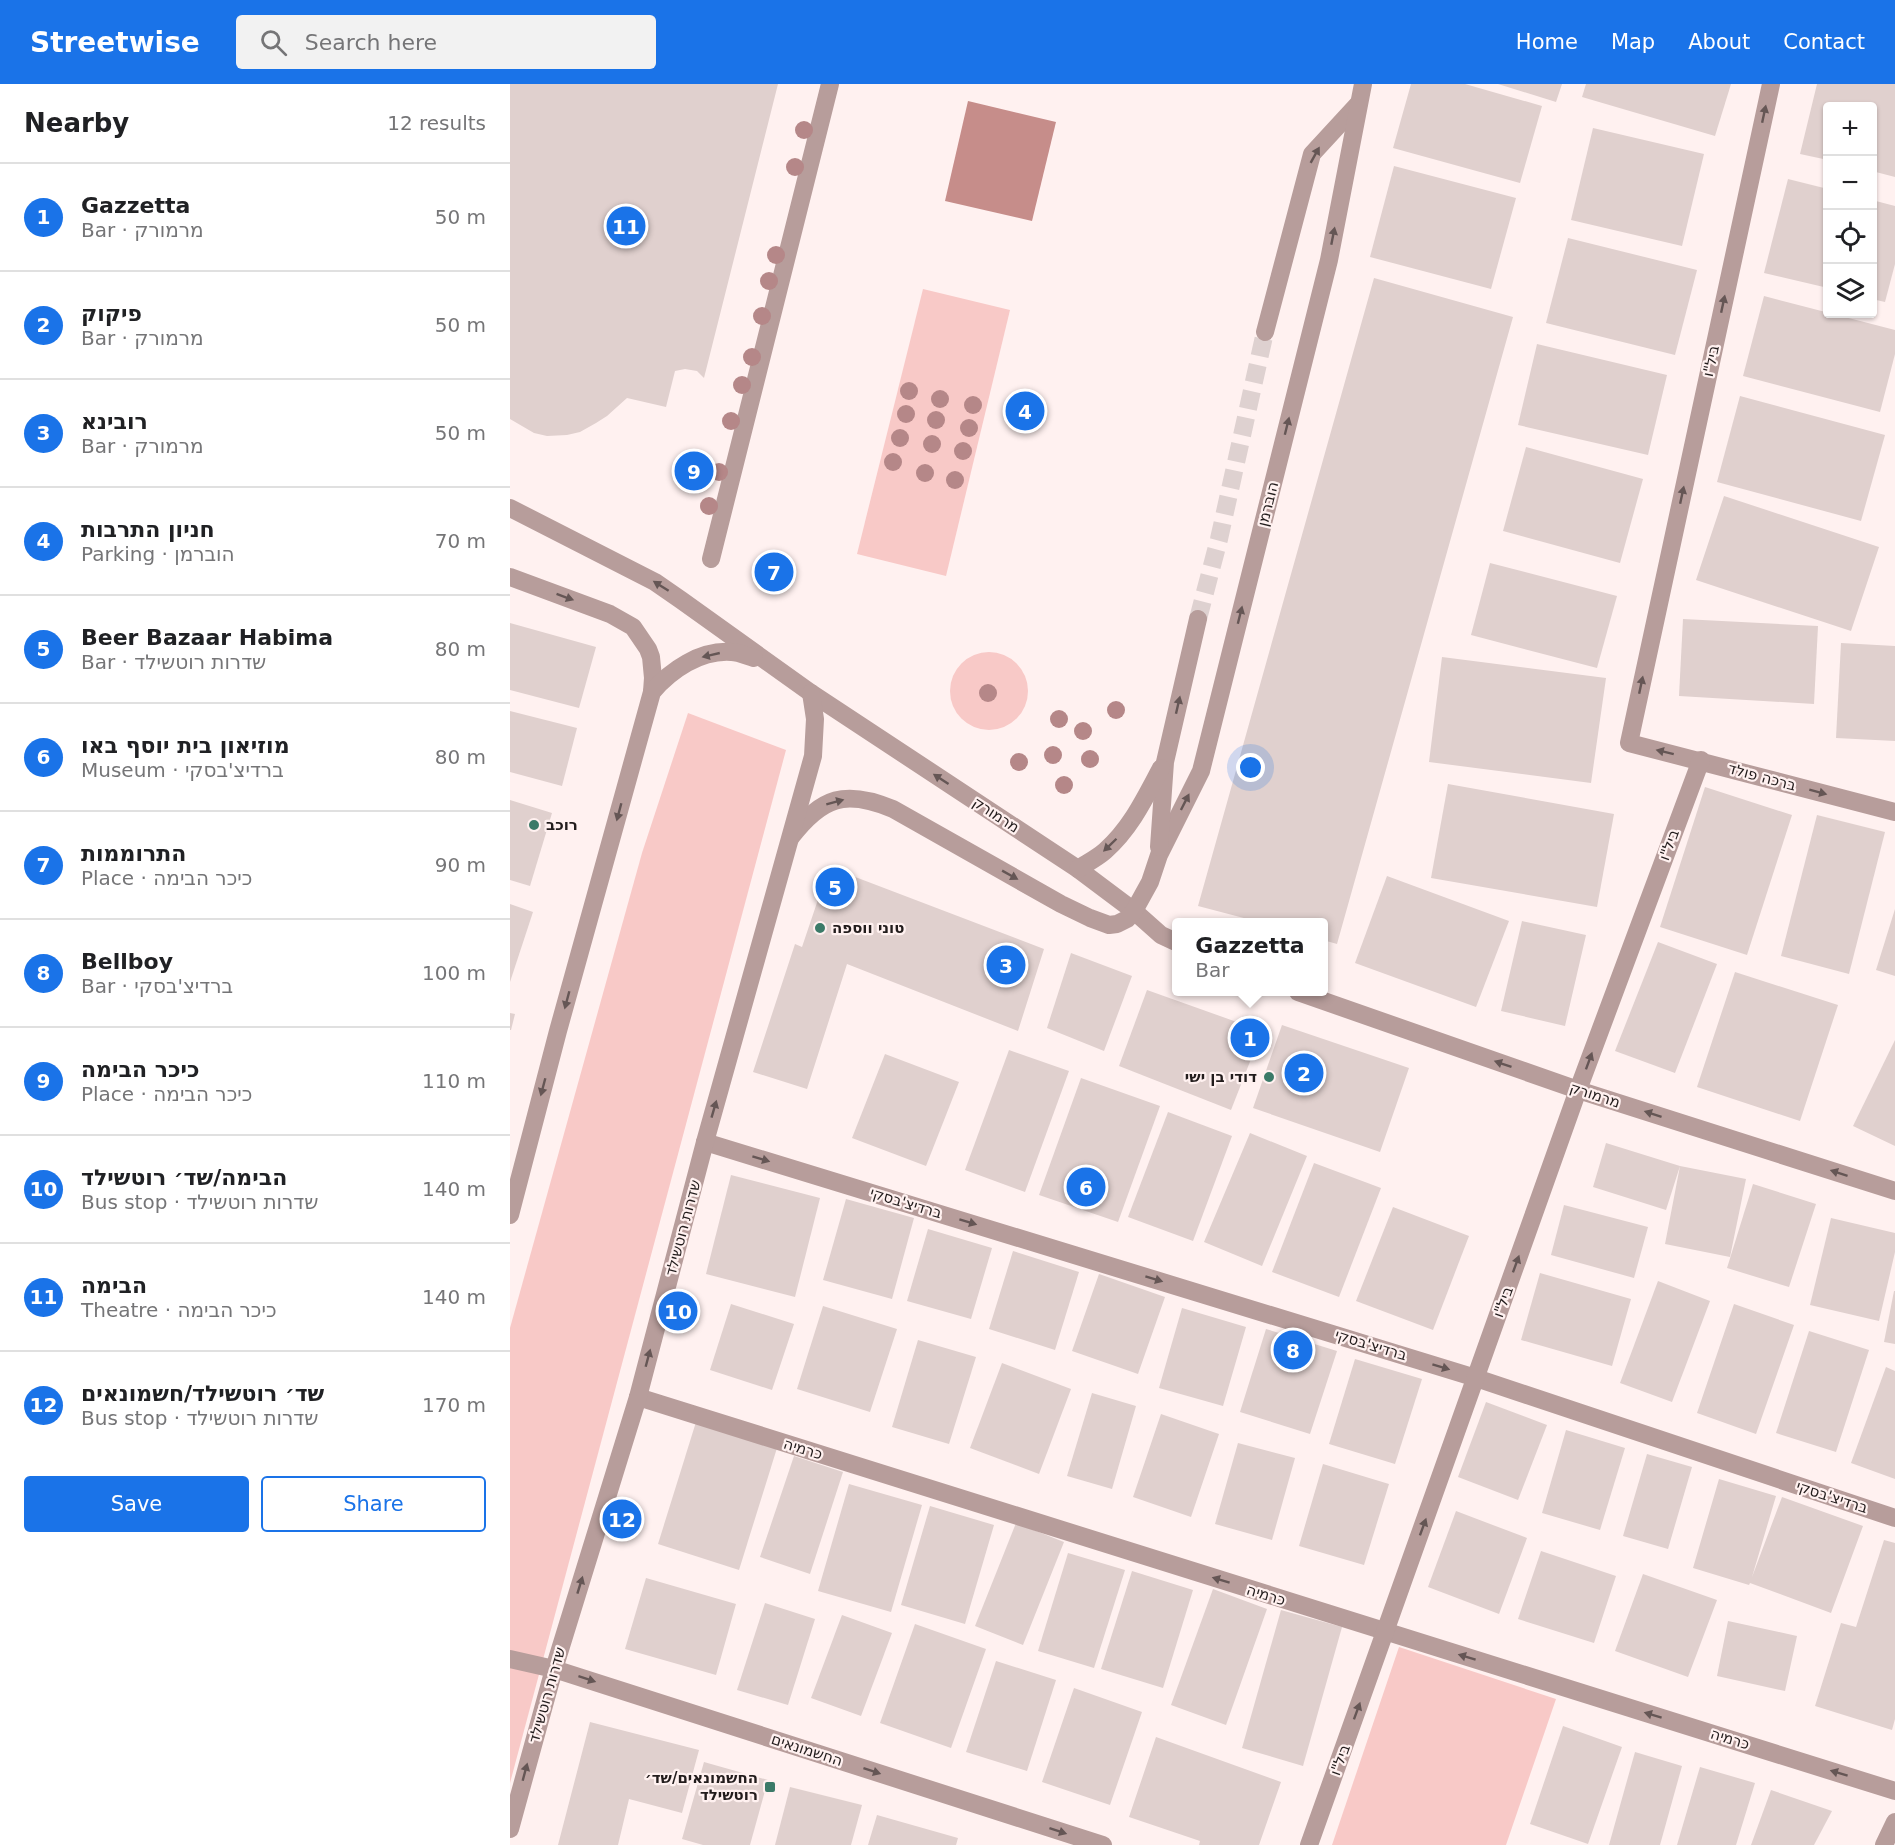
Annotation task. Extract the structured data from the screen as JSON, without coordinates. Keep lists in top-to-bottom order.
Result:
{
  "streets": {
    "street": [
      "ביל\"ו",
      "הוברמן",
      "ברכה פולד",
      "מרמורק",
      "ברדיצ'בסקי",
      "שדרות רוטשילד",
      "כרמיה",
      "החשמונאים"
    ]
  },
  "crossings": [
    ["ביל\"ו", "ברכה פולד"],
    ["ביל\"ו", "מרמורק"],
    ["ביל\"ו", "ברדיצ'בסקי"],
    ["ביל\"ו", "כרמיה"],
    ["הוברמן", "מרמורק"],
    ["מרמורק", "שדרות רוטשילד"],
    ["ברדיצ'בסקי", "שדרות רוטשילד"],
    ["שדרות רוטשילד", "כרמיה"],
    ["שדרות רוטשילד", "החשמונאים"]
  ],
  "one_way": [
    "ביל\"ו",
    "מרמורק",
    "ברדיצ'בסקי",
    "שדרות רוטשילד",
    "כרמיה",
    "החשמונאים"
  ],
  "places": {
    "other": ["רוכב", "טוני ווספה", "דודי בן ישי"],
    "transit": ["החשמונאים/שד׳ רוטשילד"]
  },
  "page": {
    "header": "Streetwise",
    "search": "Search here",
    "nav": [
      "Home",
      "Map",
      "About",
      "Contact"
    ],
    "heading": ["Nearby", "12 results"],
    "map_buttons": ["+", "−"],
    "list": [
      {
        "mark": "1",
        "name": "Gazzetta",
        "note": "Bar · מרמורק",
        "value": "50 m"
      },
      {
        "mark": "2",
        "name": "פיקוק",
        "note": "Bar · מרמורק",
        "value": "50 m"
      },
      {
        "mark": "3",
        "name": "רובינא",
        "note": "Bar · מרמורק",
        "value": "50 m"
      },
      {
        "mark": "4",
        "name": "חניון התרבות",
        "note": "Parking · הוברמן",
        "value": "70 m"
      },
      {
        "mark": "5",
        "name": "Beer Bazaar Habima",
        "note": "Bar · שדרות רוטשילד",
        "value": "80 m"
      },
      {
        "mark": "6",
        "name": "מוזיאון בית יוסף באו",
        "note": "Museum · ברדיצ'בסקי",
        "value": "80 m"
      },
      {
        "mark": "7",
        "name": "התרוממות",
        "note": "Place · כיכר הבימה",
        "value": "90 m"
      },
      {
        "mark": "8",
        "name": "Bellboy",
        "note": "Bar · ברדיצ'בסקי",
        "value": "100 m"
      },
      {
        "mark": "9",
        "name": "כיכר הבימה",
        "note": "Place · כיכר הבימה",
        "value": "110 m"
      },
      {
        "mark": "10",
        "name": "הבימה/שד׳ רוטשילד",
        "note": "Bus stop · שדרות רוטשילד",
        "value": "140 m"
      },
      {
        "mark": "11",
        "name": "הבימה",
        "note": "Theatre · כיכר הבימה",
        "value": "140 m"
      },
      {
        "mark": "12",
        "name": "שד׳ רוטשילד/חשמונאים",
        "note": "Bus stop · שדרות רוטשילד",
        "value": "170 m"
      }
    ],
    "pins": [
      "11",
      "4",
      "9",
      "7",
      "5",
      "3",
      "1",
      "2",
      "6",
      "10",
      "8",
      "12"
    ],
    "popup": ["Gazzetta", "Bar"],
    "buttons": ["Save", "Share"]
  }
}
